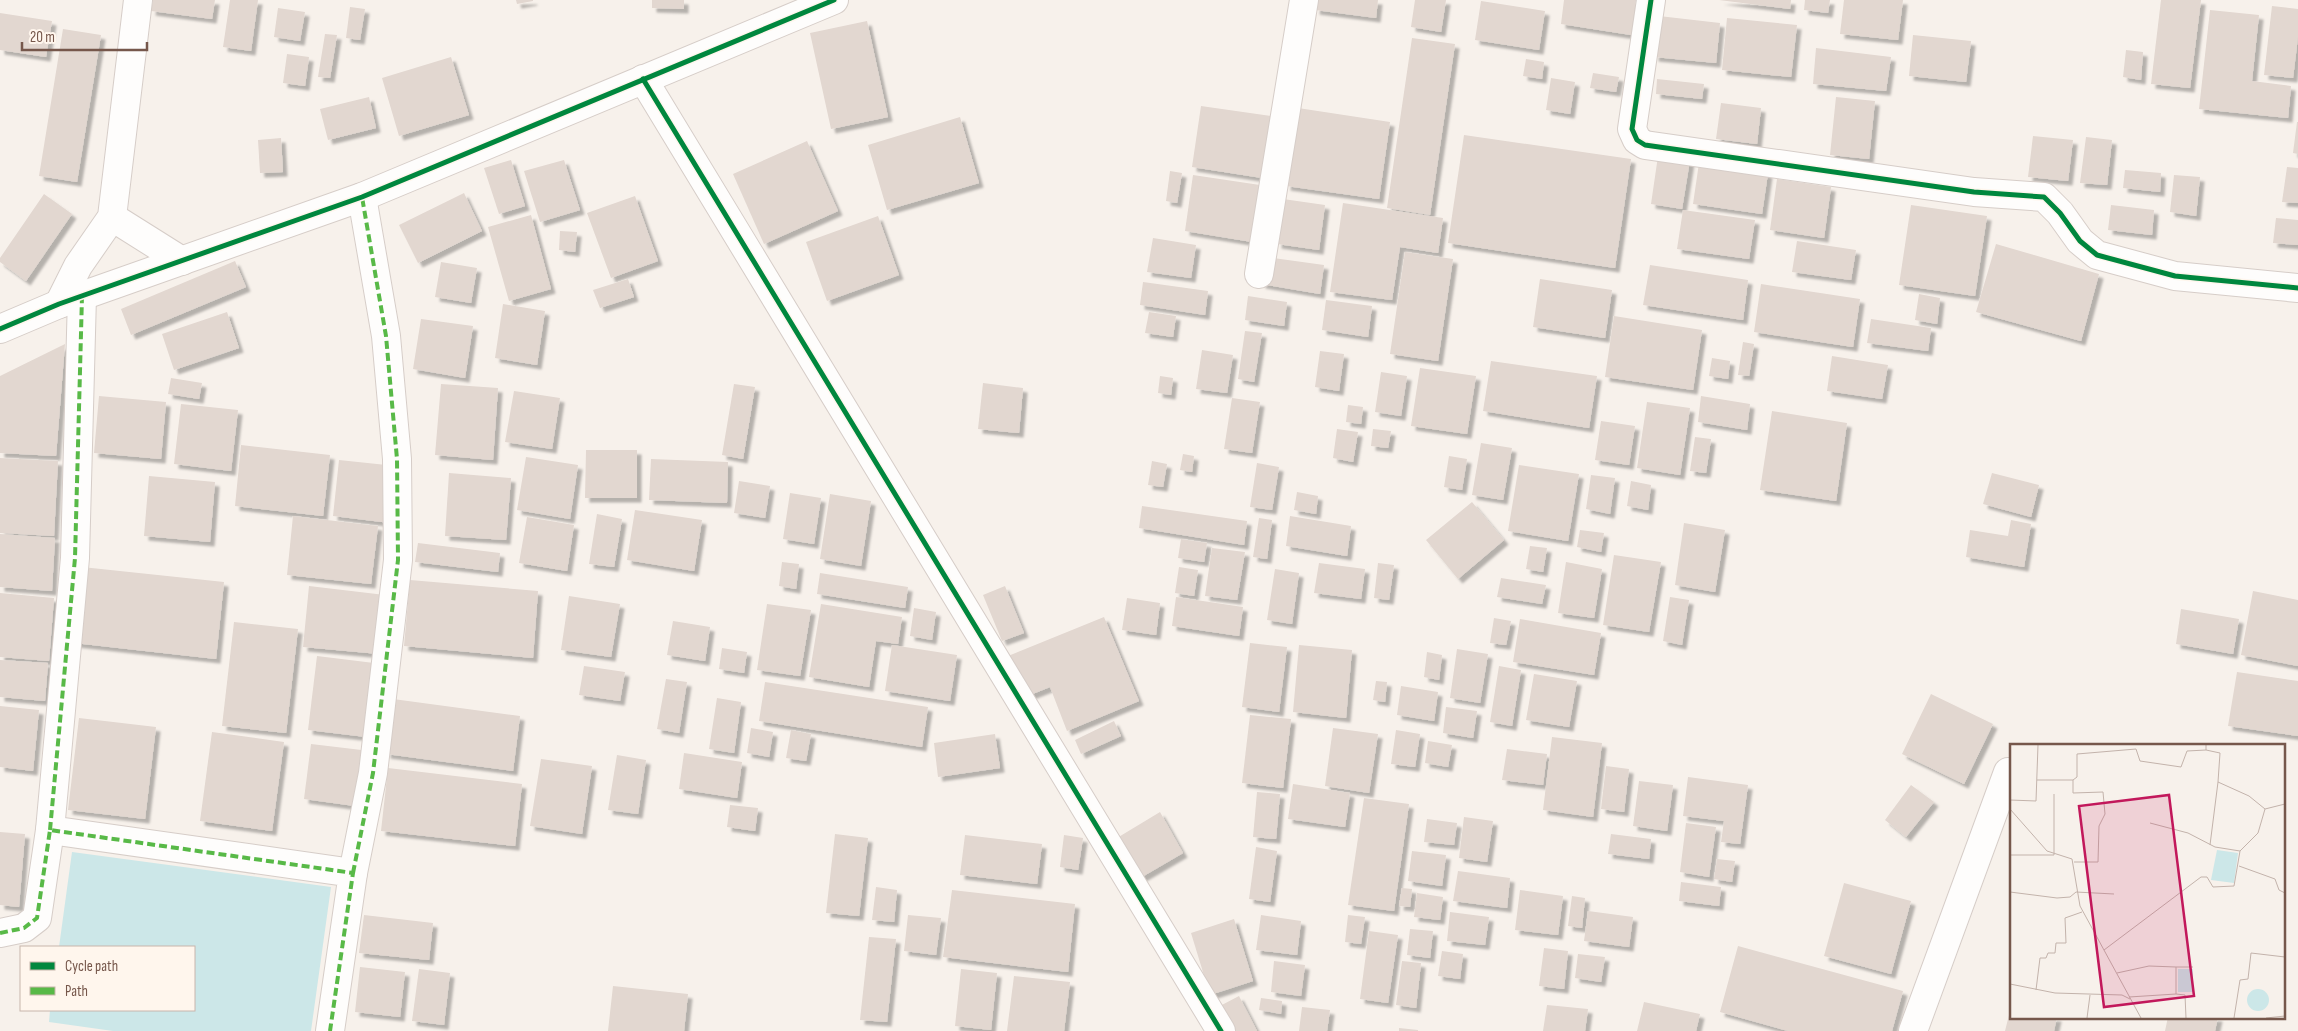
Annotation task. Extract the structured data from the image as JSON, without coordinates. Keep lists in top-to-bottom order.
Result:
{
  "legend": ["Cycle path", "Path"],
  "scale_bar": "20 m"
}
